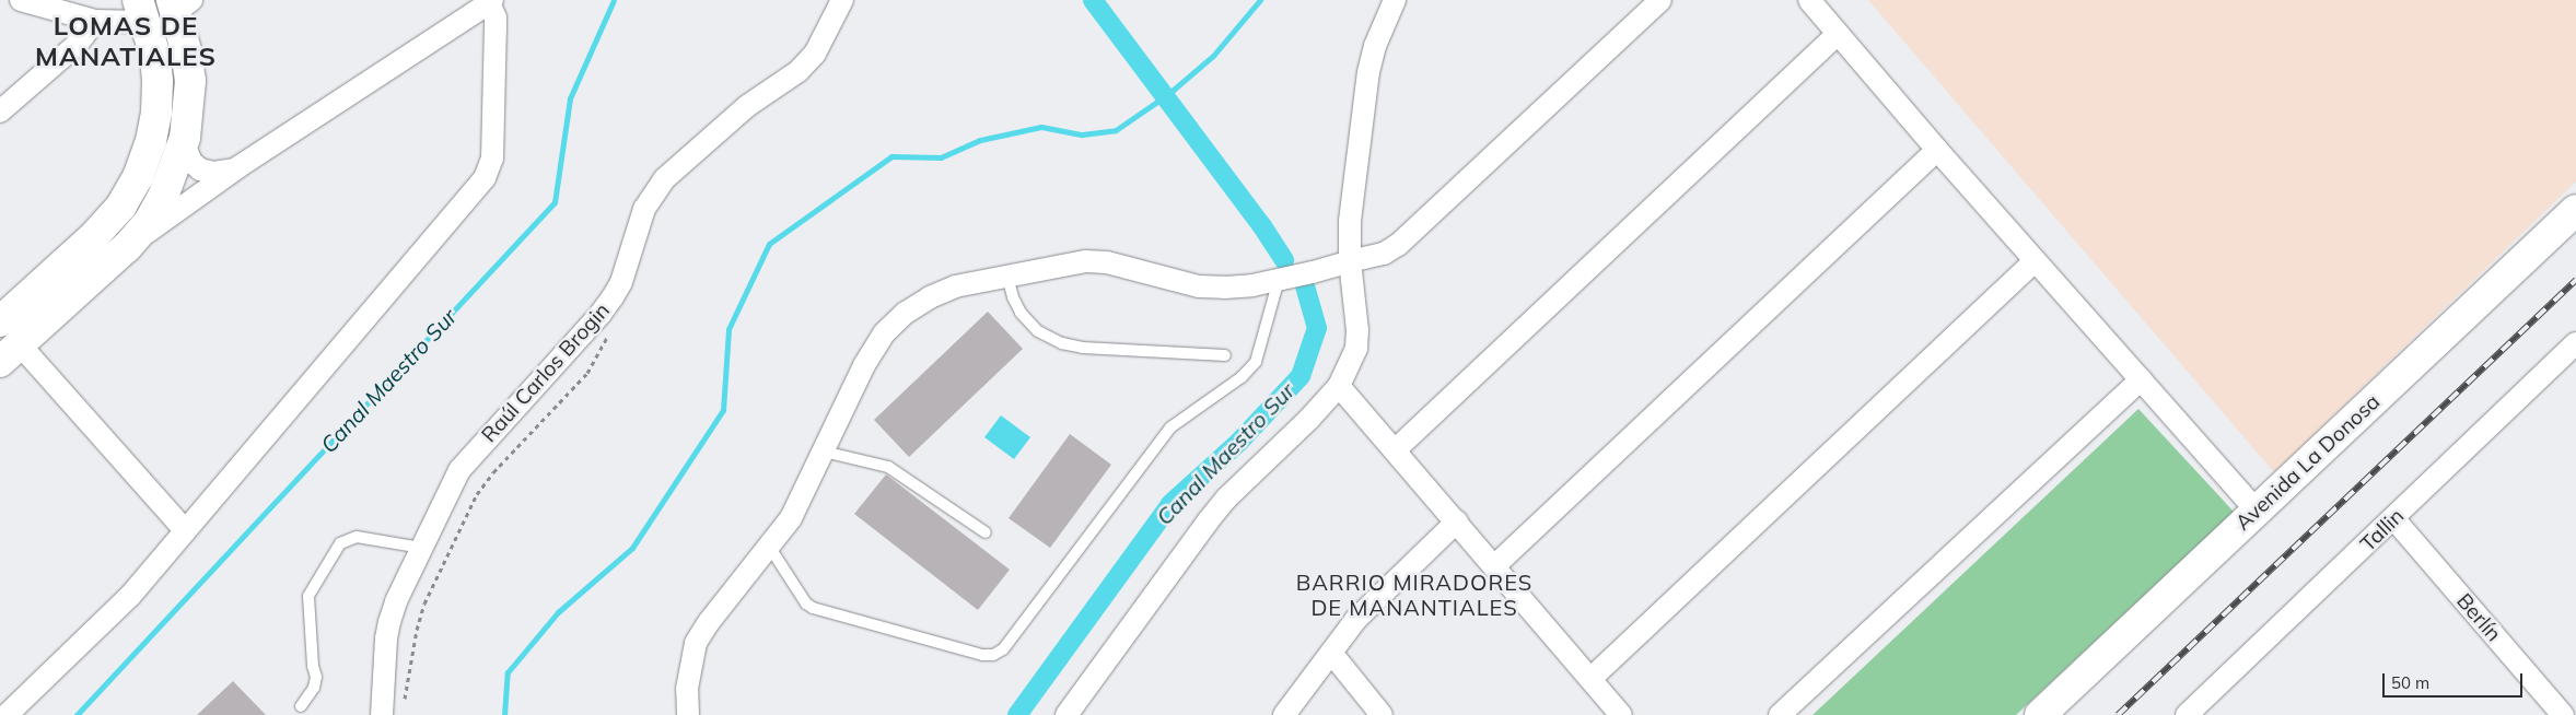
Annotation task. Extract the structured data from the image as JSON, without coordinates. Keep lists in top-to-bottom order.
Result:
{
  "streets": {
    "main road": ["Avenida La Donosa"],
    "street": ["Raúl Carlos Brogin", "Tallin", "Berlín"]
  },
  "crossings": [
    ["Tallin", "Berlín"]
  ],
  "districts": ["LOMAS DE MANATIALES", "BARRIO MIRADORES DE MANANTIALES"],
  "water": ["Canal Maestro Sur"],
  "scale_bar": "50 m"
}
